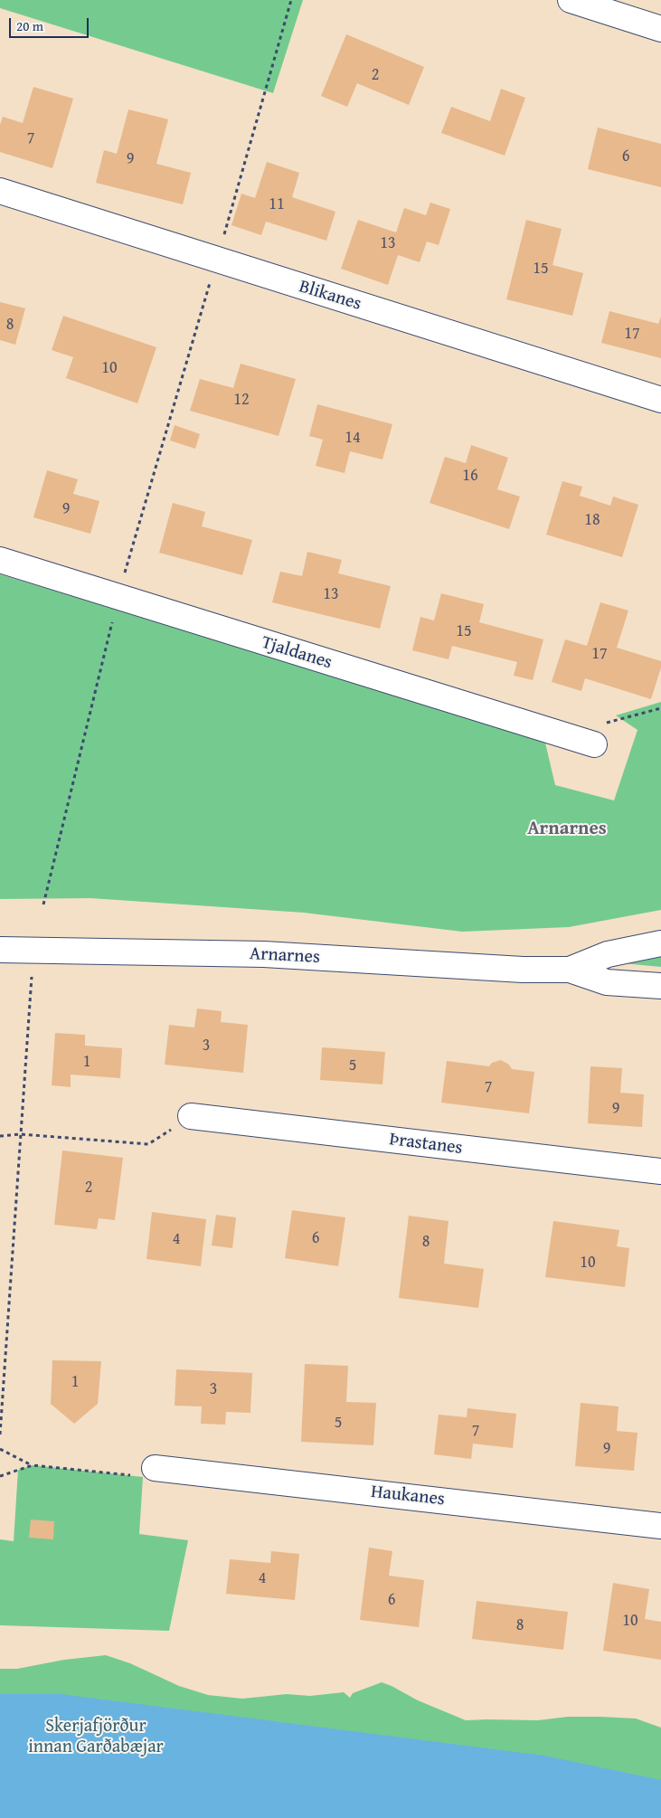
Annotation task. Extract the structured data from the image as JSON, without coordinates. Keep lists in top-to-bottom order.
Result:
{
  "streets": {
    "street": [
      "Blikanes",
      "Tjaldanes",
      "Arnarnes",
      "Þrastanes",
      "Haukanes"
    ]
  },
  "districts": ["Arnarnes"],
  "parks": ["Skerjafjörður innan Garðabæjar"],
  "house_numbers": [
    "2",
    "7",
    "6",
    "9",
    "11",
    "13",
    "15",
    "8",
    "17",
    "10",
    "12",
    "14",
    "16",
    "9",
    "18",
    "13",
    "15",
    "17",
    "3",
    "1",
    "5",
    "7",
    "9",
    "2",
    "6",
    "4",
    "8",
    "10",
    "1",
    "3",
    "5",
    "7",
    "9",
    "4",
    "6",
    "10",
    "8"
  ],
  "scale_bar": "20 m"
}
